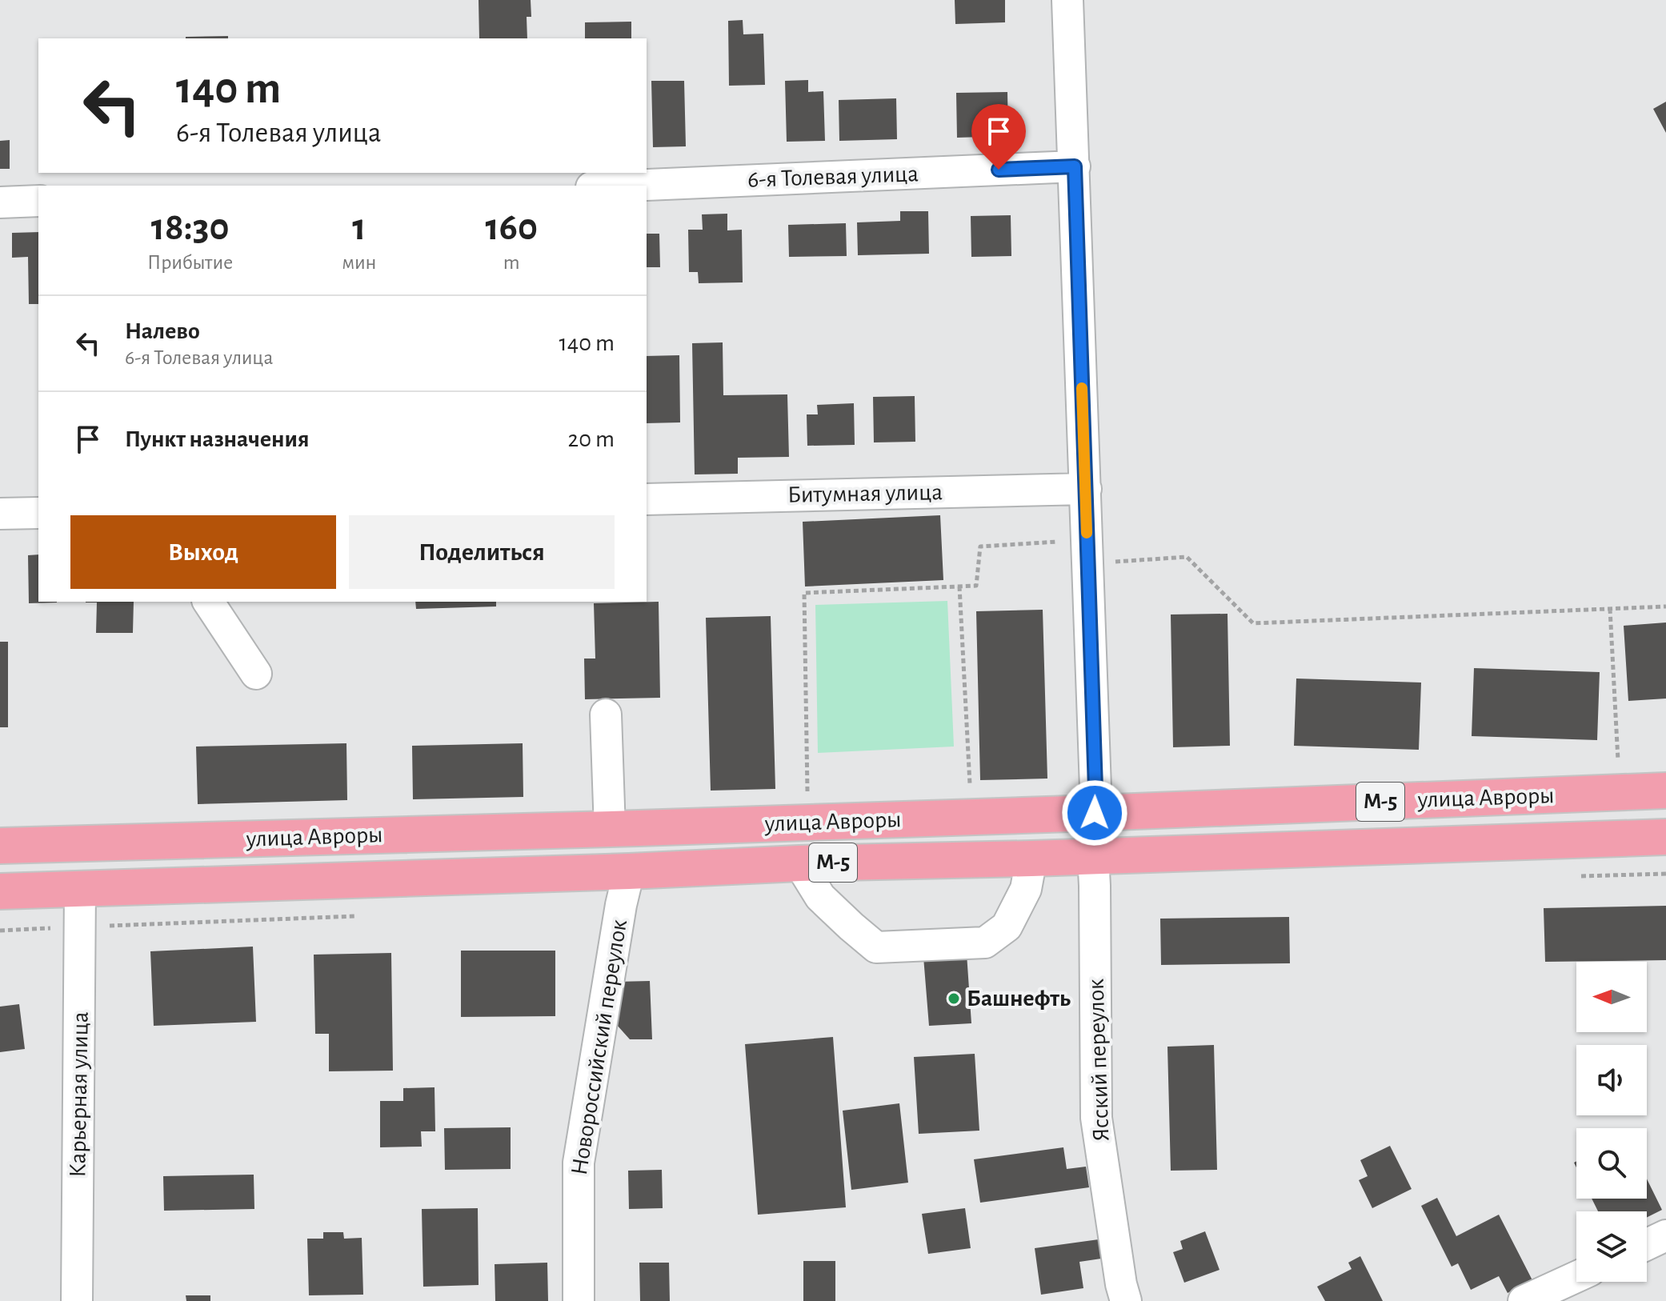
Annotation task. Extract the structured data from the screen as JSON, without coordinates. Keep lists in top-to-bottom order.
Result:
{
  "streets": {
    "main road": ["улица Авроры", "М-5"],
    "street": [
      "6-я Толевая улица",
      "Битумная улица",
      "Новороссийский переулок",
      "Ясский переулок",
      "Карьерная улица"
    ]
  },
  "crossings": [
    ["улица Авроры", "Новороссийский переулок"],
    ["улица Авроры", "Ясский переулок"],
    ["улица Авроры", "Карьерная улица"]
  ],
  "places": ["Башнефть"],
  "north": "left",
  "page": {
    "turn": ["140 m", "6-я Толевая улица"],
    "eta": [
      "18:30",
      "Прибытие",
      "1",
      "мин",
      "160",
      "m"
    ],
    "list": [
      {
        "name": "Налево",
        "note": "6-я Толевая улица",
        "value": "140 m"
      },
      {
        "name": "Пункт назначения",
        "value": "20 m"
      }
    ],
    "buttons": ["Выход", "Поделиться"]
  }
}
